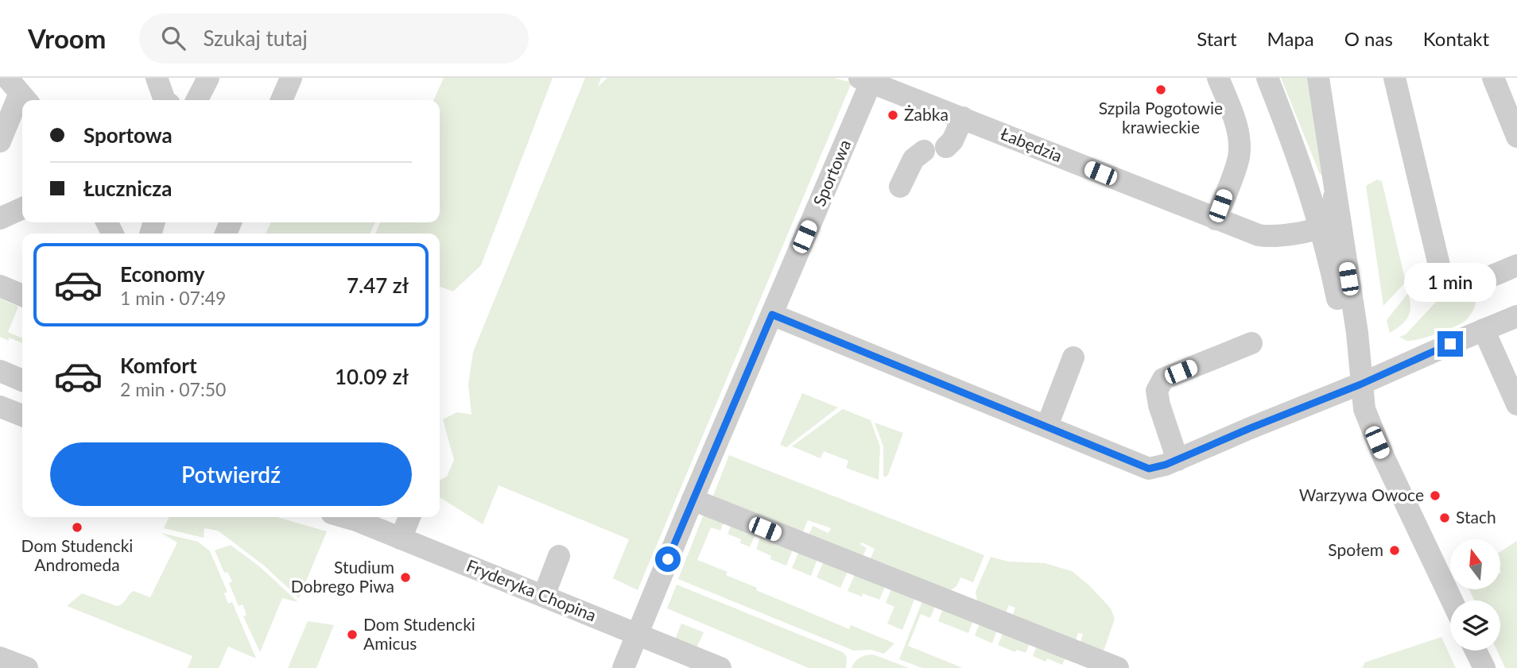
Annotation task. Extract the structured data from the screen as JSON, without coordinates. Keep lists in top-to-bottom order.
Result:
{
  "streets": {
    "street": ["Łabędzia", "Sportowa", "Fryderyka Chopina"]
  },
  "crossings": [
    ["Łabędzia", "Sportowa"],
    ["Sportowa", "Fryderyka Chopina"]
  ],
  "places": [
    "Szpila Pogotowie krawieckie",
    "Żabka",
    "Warzywa Owoce",
    "Stach",
    "Dom Studencki Andromeda",
    "Społem",
    "Studium Dobrego Piwa",
    "Dom Studencki Amicus"
  ],
  "north": "top",
  "page": {
    "header": "Vroom",
    "search": "Szukaj tutaj",
    "nav": [
      "Start",
      "Mapa",
      "O nas",
      "Kontakt"
    ],
    "banner": ["Sportowa", "Łucznicza"],
    "list": [
      {
        "name": "Economy",
        "note": "1 min · 07:49",
        "value": "7.47 zł"
      },
      {
        "name": "Komfort",
        "note": "2 min · 07:50",
        "value": "10.09 zł"
      }
    ],
    "bubble": "1 min",
    "buttons": "Potwierdź"
  }
}
